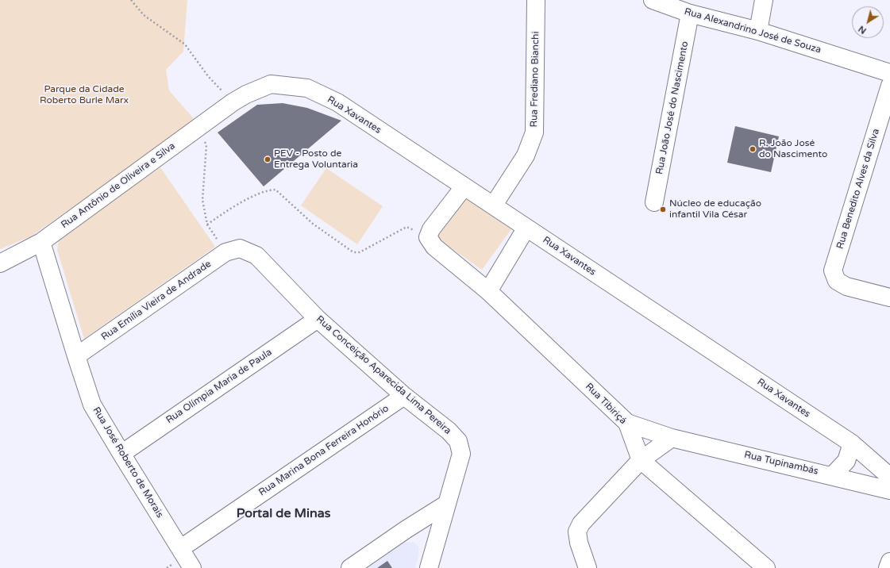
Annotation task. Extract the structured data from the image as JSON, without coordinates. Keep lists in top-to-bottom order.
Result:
{
  "streets": {
    "street": [
      "Rua Alexandrino José de Souza",
      "Rua Frediano Bianchi",
      "Rua João José do Nascimento",
      "Rua Xavantes",
      "Rua Antônio de Oliveira e Silva",
      "Rua Benedito Alves da Silva",
      "Rua Emília Vieira de Andrade",
      "Rua Conceição Aparecida Lima Pereira",
      "Rua Olímpia Maria de Paula",
      "Rua Tibiriçá",
      "Rua Marina Bona Ferreira Honório",
      "Rua José Roberto de Morais",
      "Rua Tupinambás"
    ]
  },
  "crossings": [
    ["Rua Alexandrino José de Souza", "Rua João José do Nascimento"],
    ["Rua Frediano Bianchi", "Rua Xavantes"],
    ["Rua Xavantes", "Rua Antônio de Oliveira e Silva"],
    ["Rua Antônio de Oliveira e Silva", "Rua José Roberto de Morais"],
    ["Rua Emília Vieira de Andrade", "Rua Conceição Aparecida Lima Pereira"],
    ["Rua Emília Vieira de Andrade", "Rua José Roberto de Morais"],
    ["Rua Conceição Aparecida Lima Pereira", "Rua Olímpia Maria de Paula"],
    ["Rua Conceição Aparecida Lima Pereira", "Rua Marina Bona Ferreira Honório"],
    ["Rua Olímpia Maria de Paula", "Rua José Roberto de Morais"],
    ["Rua Tibiriçá", "Rua Tupinambás"],
    ["Rua Marina Bona Ferreira Honório", "Rua José Roberto de Morais"]
  ],
  "districts": ["Portal de Minas"],
  "parks": ["Parque da Cidade Roberto Burle Marx"],
  "places": ["R. João José do Nascimento", "PEV - Posto de Entrega Voluntaria", "Núcleo de educação infantil Vila César"],
  "north": "bottom left"
}
